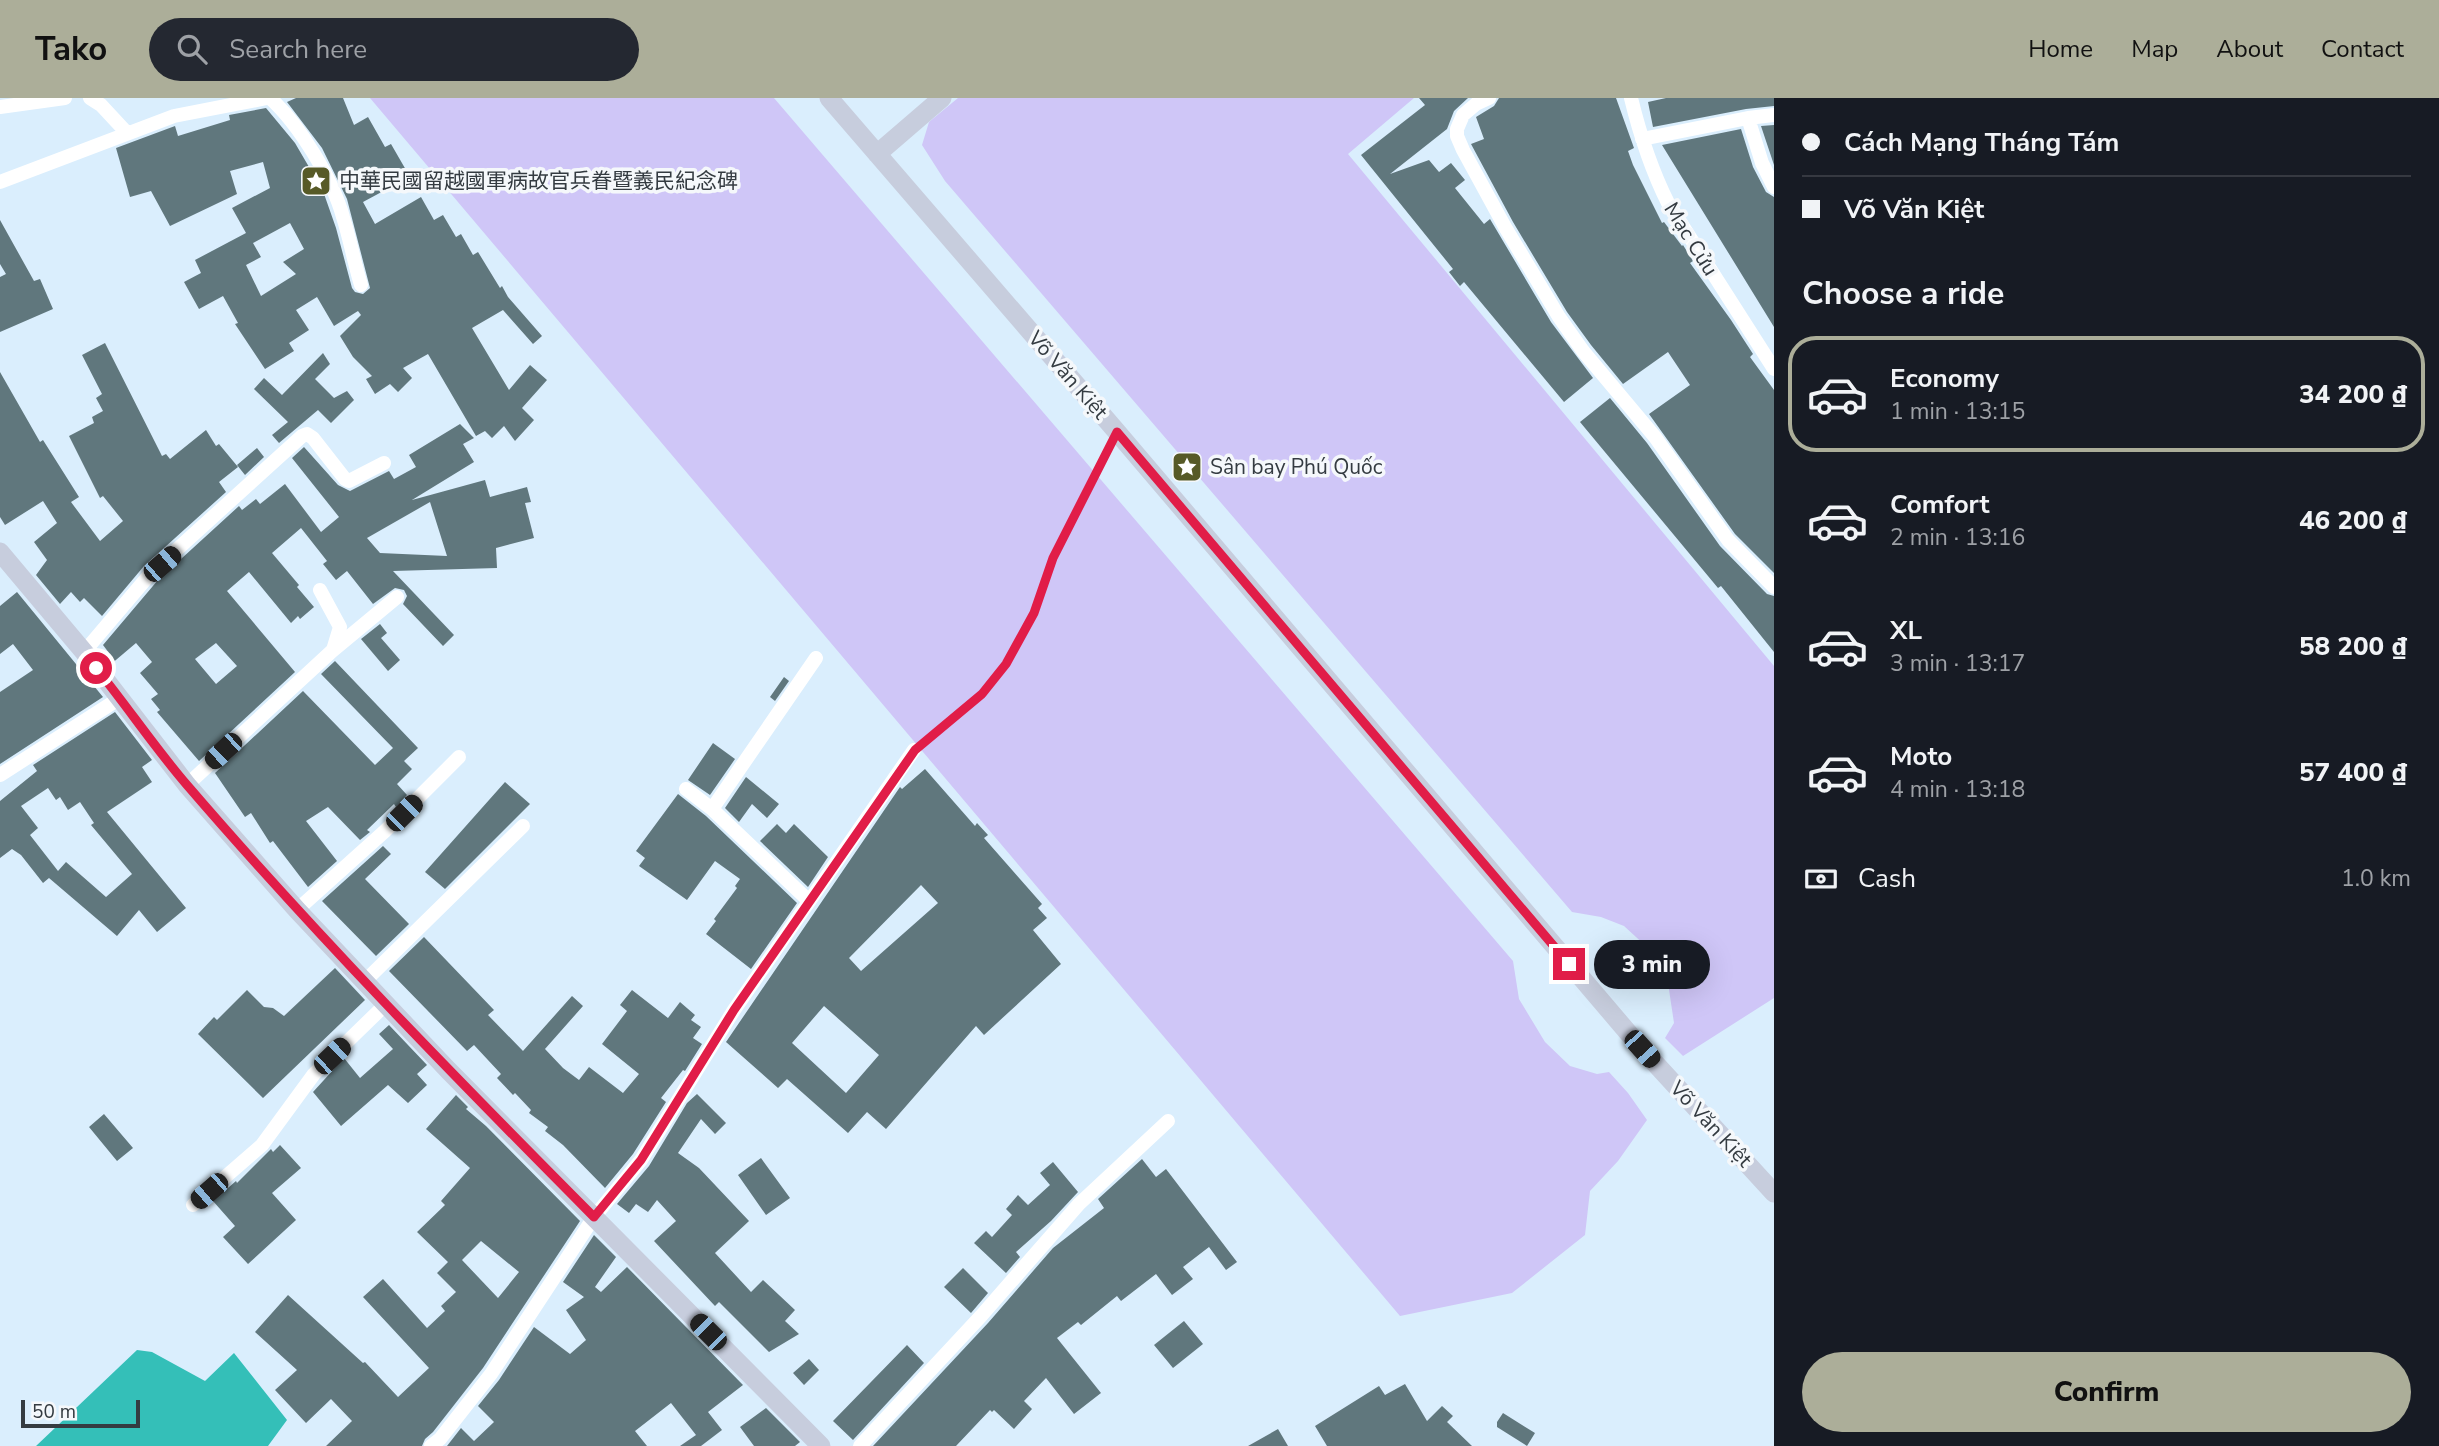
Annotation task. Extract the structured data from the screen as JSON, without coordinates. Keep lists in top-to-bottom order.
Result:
{
  "streets": {
    "street": ["Mạc Cửu", "Võ Văn Kiệt"]
  },
  "places": {
    "place": ["中華民國留越國軍病故官兵眷暨義民紀念碑", "Sân bay Phú Quốc"]
  },
  "scale_bar": "50 m",
  "page": {
    "header": "Tako",
    "search": "Search here",
    "nav": [
      "Home",
      "Map",
      "About",
      "Contact"
    ],
    "banner": ["Cách Mạng Tháng Tám", "Võ Văn Kiệt"],
    "heading": "Choose a ride",
    "list": [
      {
        "name": "Economy",
        "note": "1 min · 13:15",
        "value": "34 200 ₫"
      },
      {
        "name": "Comfort",
        "note": "2 min · 13:16",
        "value": "46 200 ₫"
      },
      {
        "name": "XL",
        "note": "3 min · 13:17",
        "value": "58 200 ₫"
      },
      {
        "name": "Moto",
        "note": "4 min · 13:18",
        "value": "57 400 ₫"
      }
    ],
    "pay": ["Cash", "1.0 km"],
    "bubble": "3 min",
    "buttons": "Confirm",
    "scale": "50 m"
  }
}
